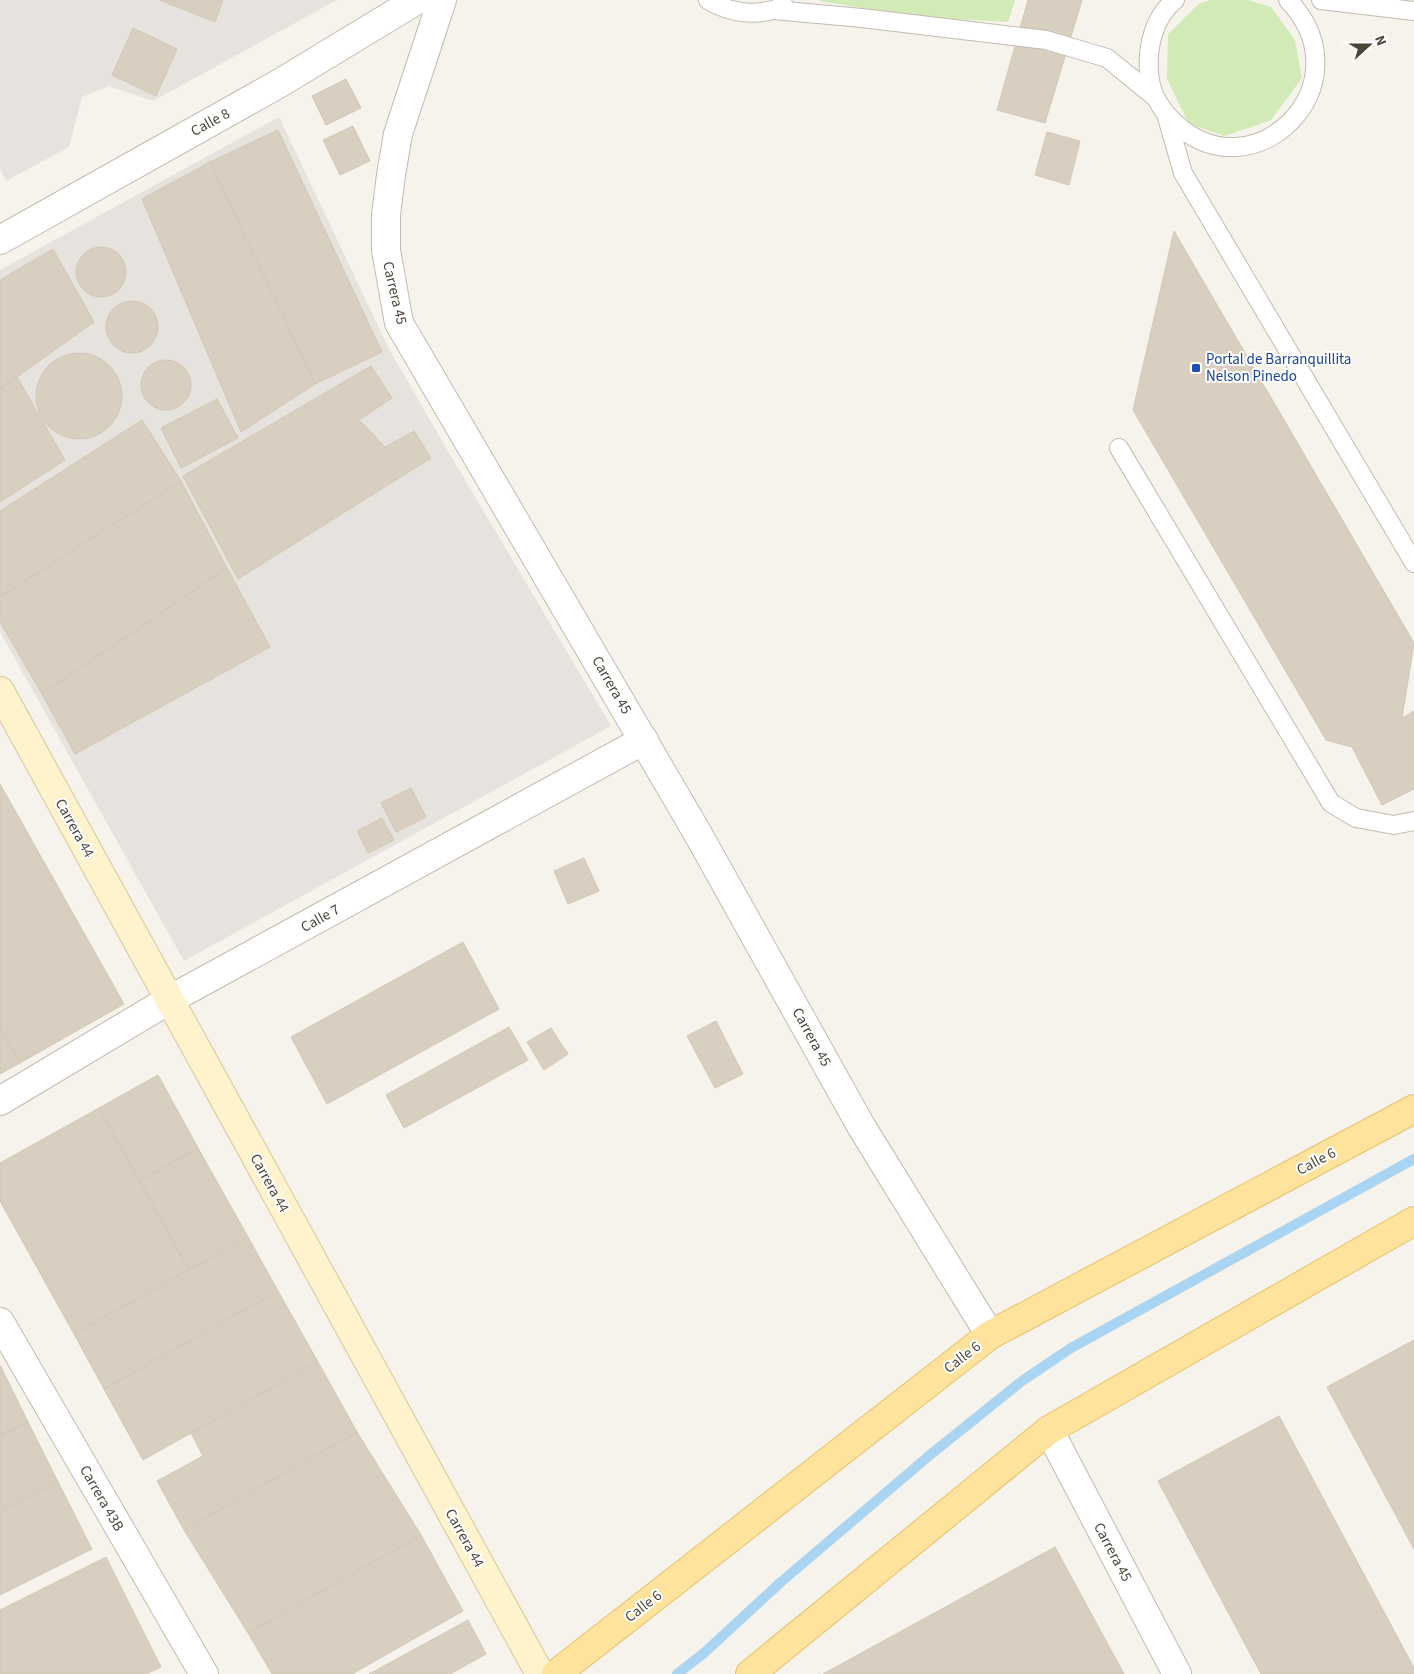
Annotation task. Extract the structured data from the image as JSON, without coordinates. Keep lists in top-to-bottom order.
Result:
{
  "streets": {
    "main road": ["Calle 6"],
    "street": [
      "Calle 8",
      "Carrera 45",
      "Carrera 44",
      "Calle 7",
      "Carrera 43B"
    ]
  },
  "crossings": [
    ["Carrera 45", "Calle 7"],
    ["Carrera 45", "Calle 6"],
    ["Carrera 44", "Calle 7"]
  ],
  "places": {
    "transit": ["Portal de Barranquillita Nelson Pinedo"]
  },
  "north": "right"
}
